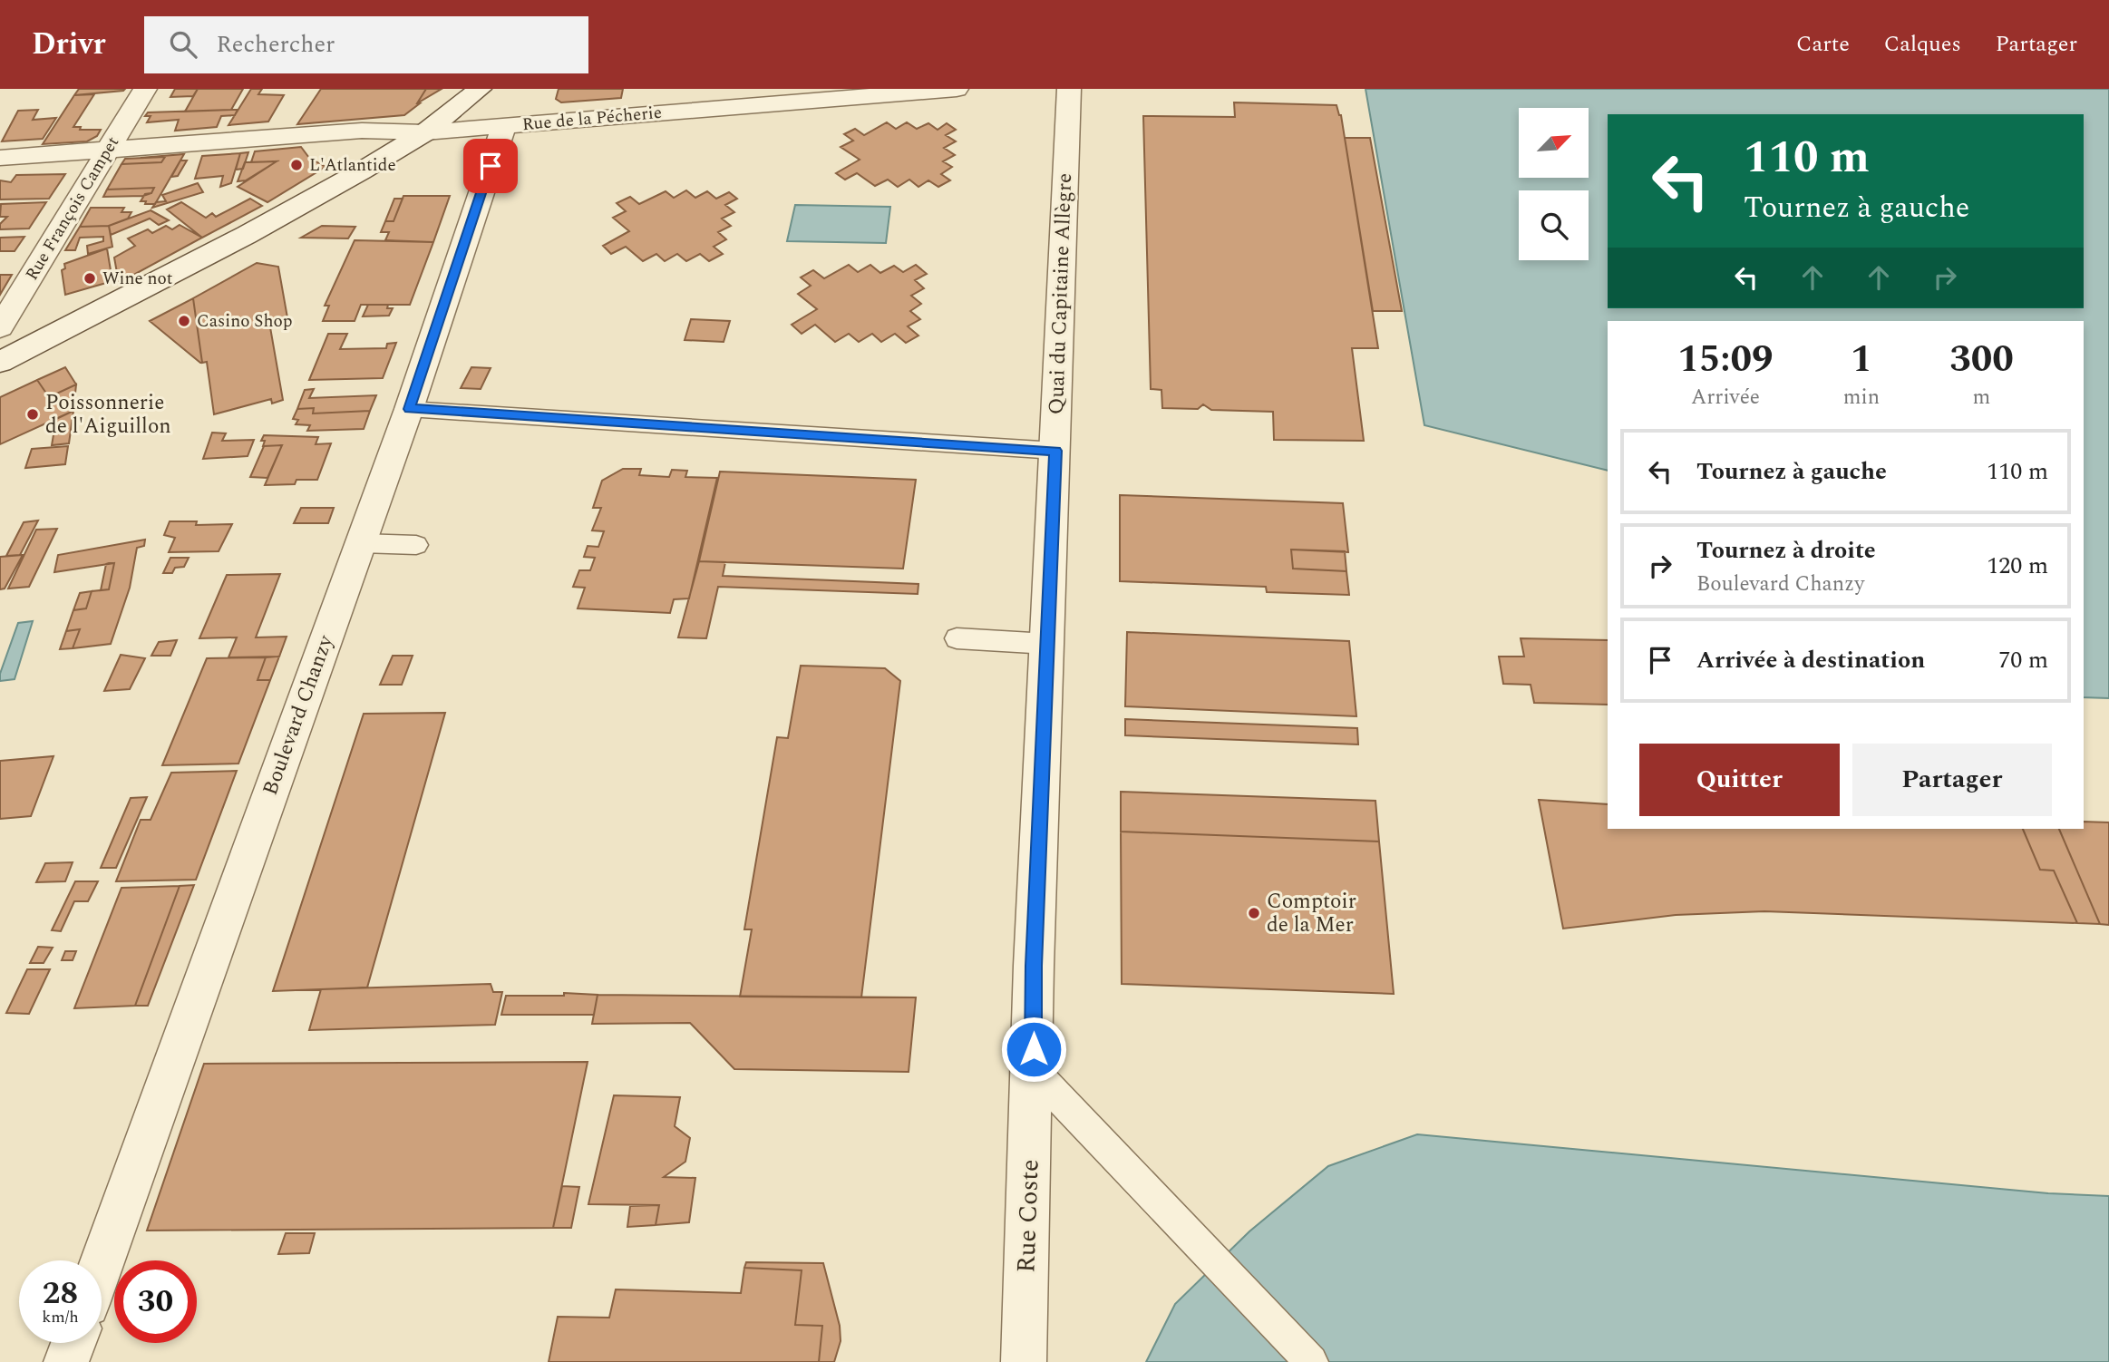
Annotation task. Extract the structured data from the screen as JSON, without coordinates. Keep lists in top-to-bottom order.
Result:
{
  "streets": {
    "street": [
      "Rue de la Pécherie",
      "Rue François Campet",
      "Quai du Capitaine Allègre",
      "Boulevard Chanzy",
      "Rue Coste"
    ]
  },
  "crossings": [
    ["Rue de la Pécherie", "Rue François Campet"],
    ["Rue de la Pécherie", "Boulevard Chanzy"],
    ["Quai du Capitaine Allègre", "Rue Coste"]
  ],
  "places": [
    "L'Atlantide",
    "Wine not",
    "Casino Shop",
    "Poissonnerie de l'Aiguillon",
    "Comptoir de la Mer"
  ],
  "north": "top right",
  "page": {
    "header": "Drivr",
    "search": "Rechercher",
    "nav": ["Carte", "Calques", "Partager"],
    "turn": ["110 m", "Tournez à gauche"],
    "eta": [
      "15:09",
      "Arrivée",
      "1",
      "min",
      "300",
      "m"
    ],
    "list": [
      {
        "name": "Tournez à gauche",
        "value": "110 m"
      },
      {
        "name": "Tournez à droite",
        "note": "Boulevard Chanzy",
        "value": "120 m"
      },
      {
        "name": "Arrivée à destination",
        "value": "70 m"
      }
    ],
    "buttons": ["Quitter", "Partager"],
    "speed": "28 km/h",
    "limit": "30"
  }
}
